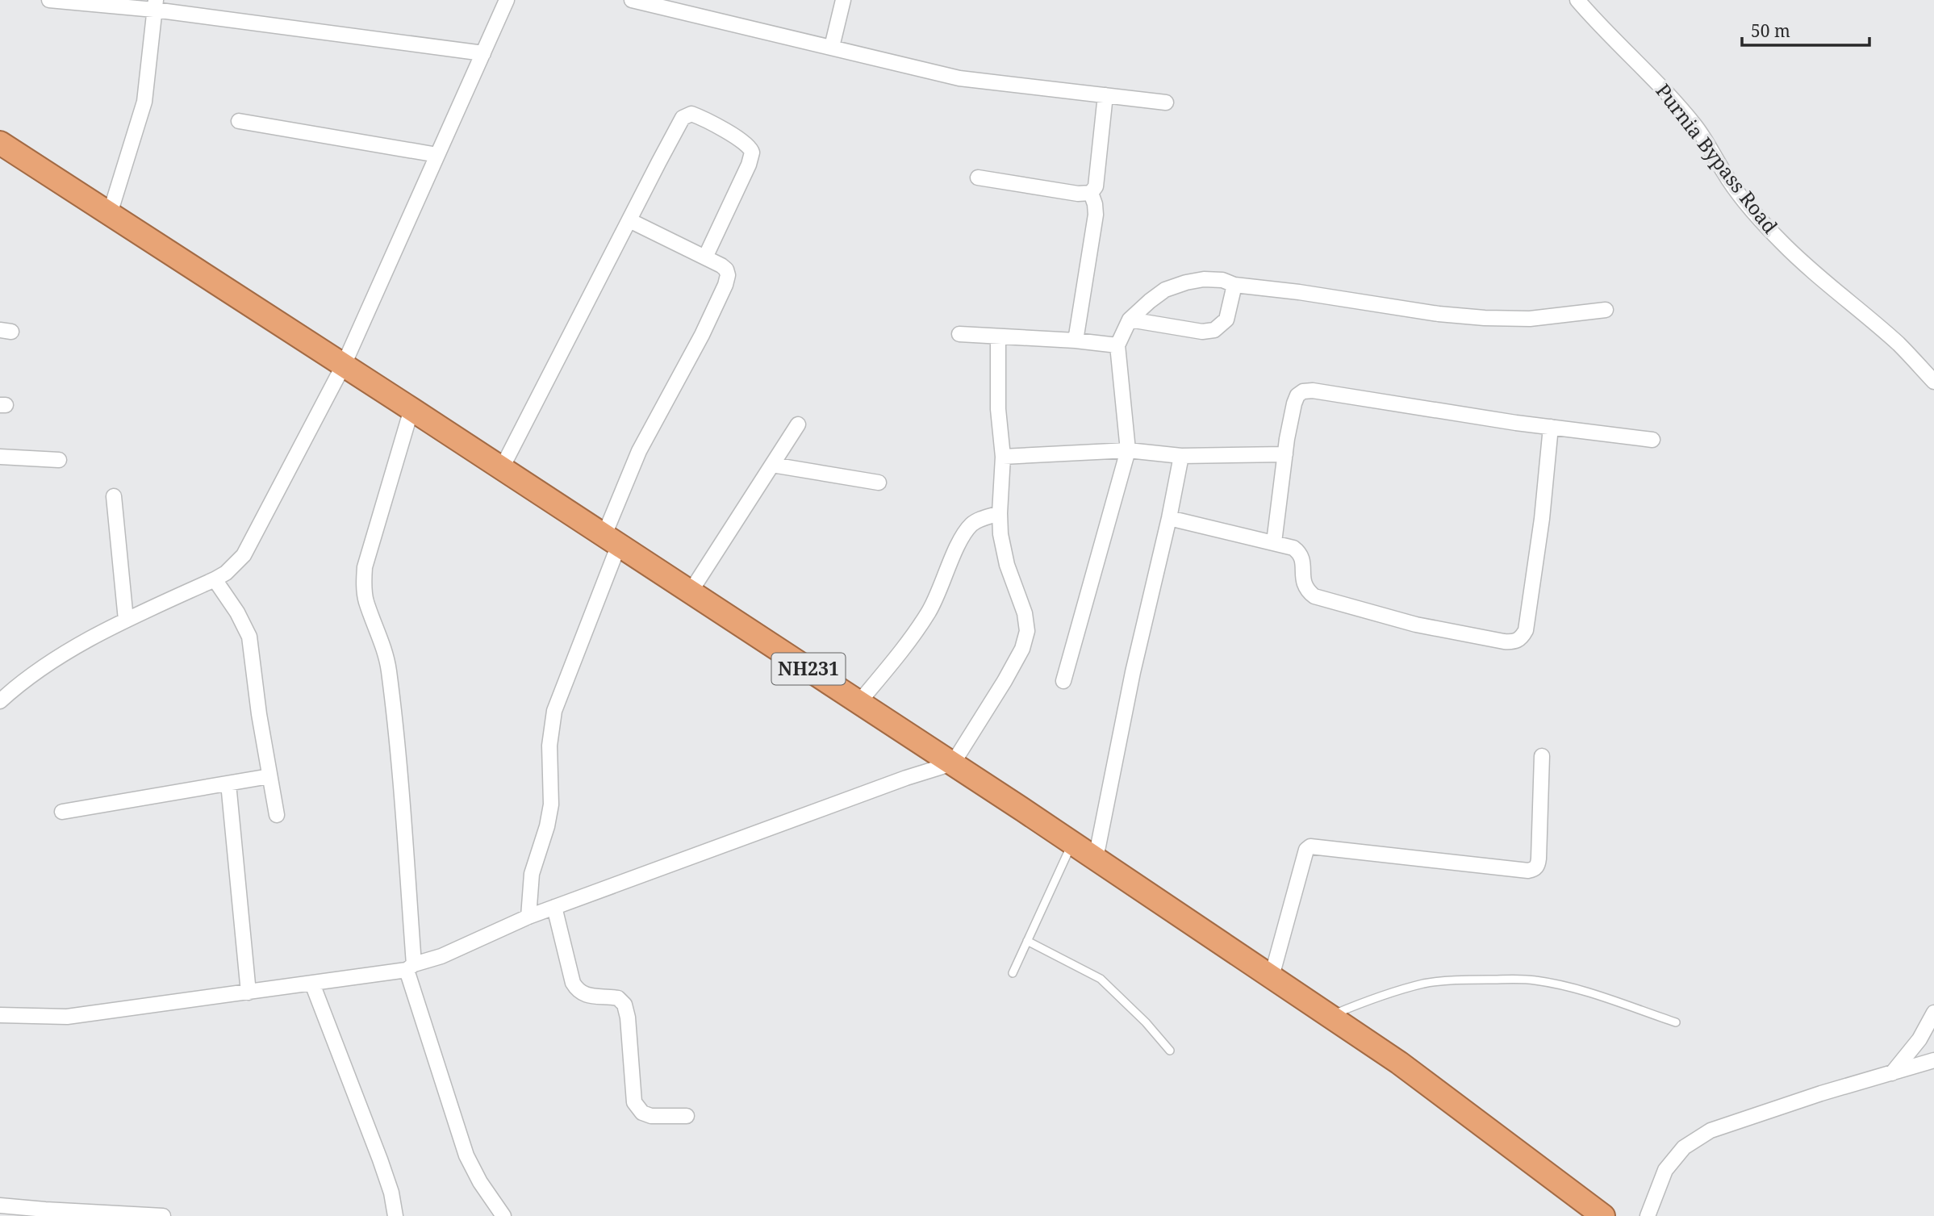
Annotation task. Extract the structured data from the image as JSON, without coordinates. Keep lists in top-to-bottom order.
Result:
{
  "streets": {
    "highway": ["NH231"],
    "street": ["Purnia Bypass Road"]
  },
  "scale_bar": "50 m"
}
